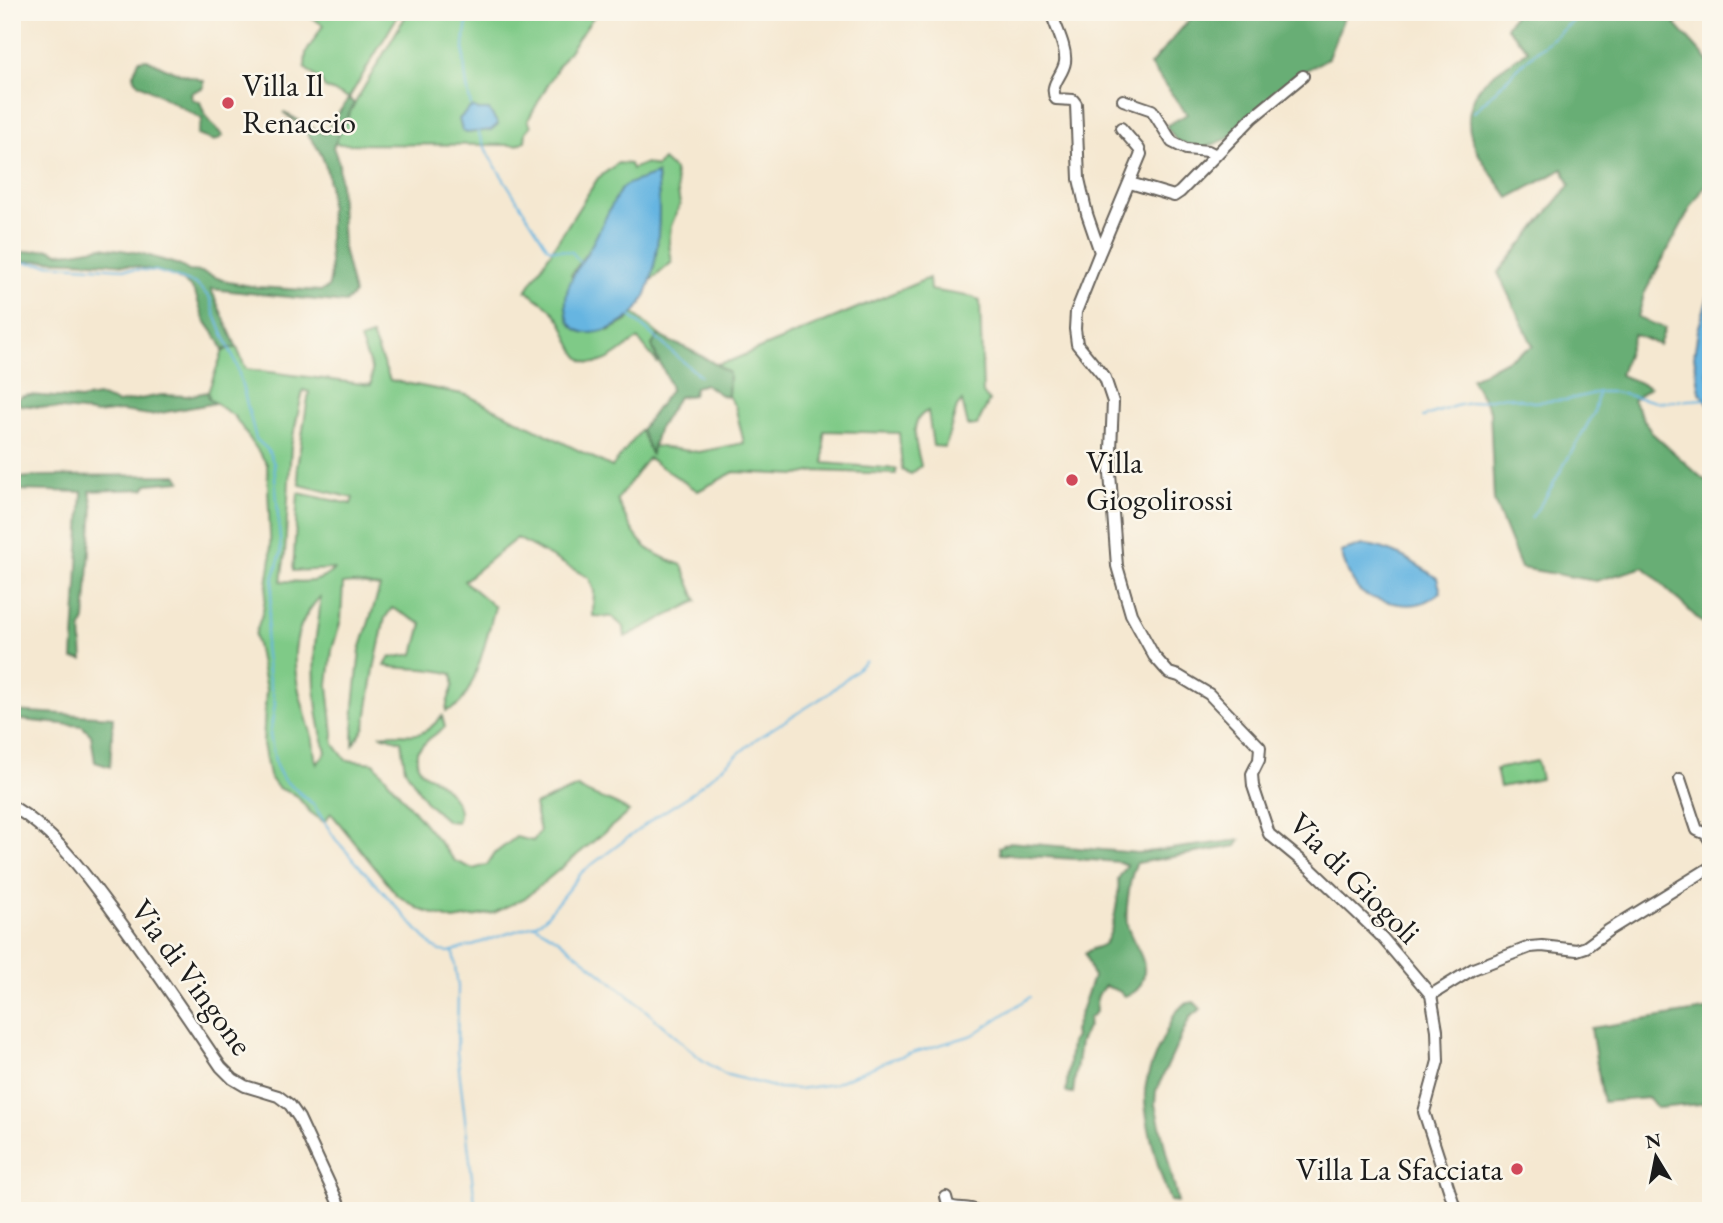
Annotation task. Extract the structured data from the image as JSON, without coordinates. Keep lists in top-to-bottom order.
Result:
{
  "streets": {
    "street": ["Via di Giogoli", "Via di Vingone"]
  },
  "places": ["Villa Il Renaccio", "Villa Giogolirossi", "Villa La Sfacciata"],
  "north": "top"
}
